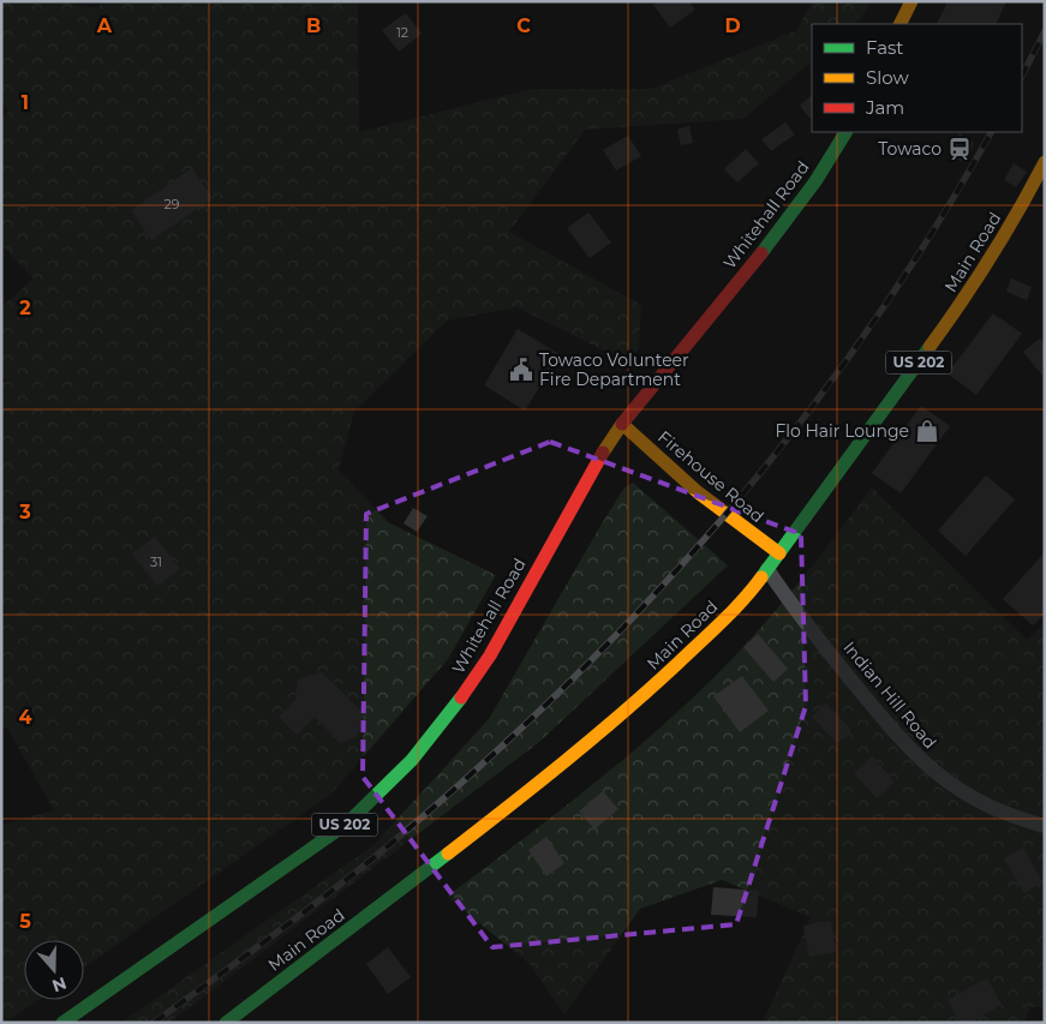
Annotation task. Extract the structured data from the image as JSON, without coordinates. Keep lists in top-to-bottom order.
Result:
{
  "streets": {
    "main road": [
      "Whitehall Road",
      "Main Road",
      "US 202",
      "Firehouse Road"
    ],
    "street": ["Indian Hill Road"]
  },
  "crossings": [
    ["Whitehall Road", "Firehouse Road"],
    ["Main Road", "Firehouse Road"],
    ["Main Road", "Indian Hill Road"]
  ],
  "places": {
    "station": ["Towaco"],
    "public building": ["Towaco Volunteer Fire Department"],
    "shop": ["Flo Hair Lounge"]
  },
  "house_numbers": ["12", "29", "31"],
  "legend": ["Fast", "Slow", "Jam"],
  "north": "bottom",
  "grid": {
    "columns": [
      "A",
      "B",
      "C",
      "D"
    ],
    "rows": [
      "1",
      "2",
      "3",
      "4",
      "5"
    ]
  }
}
